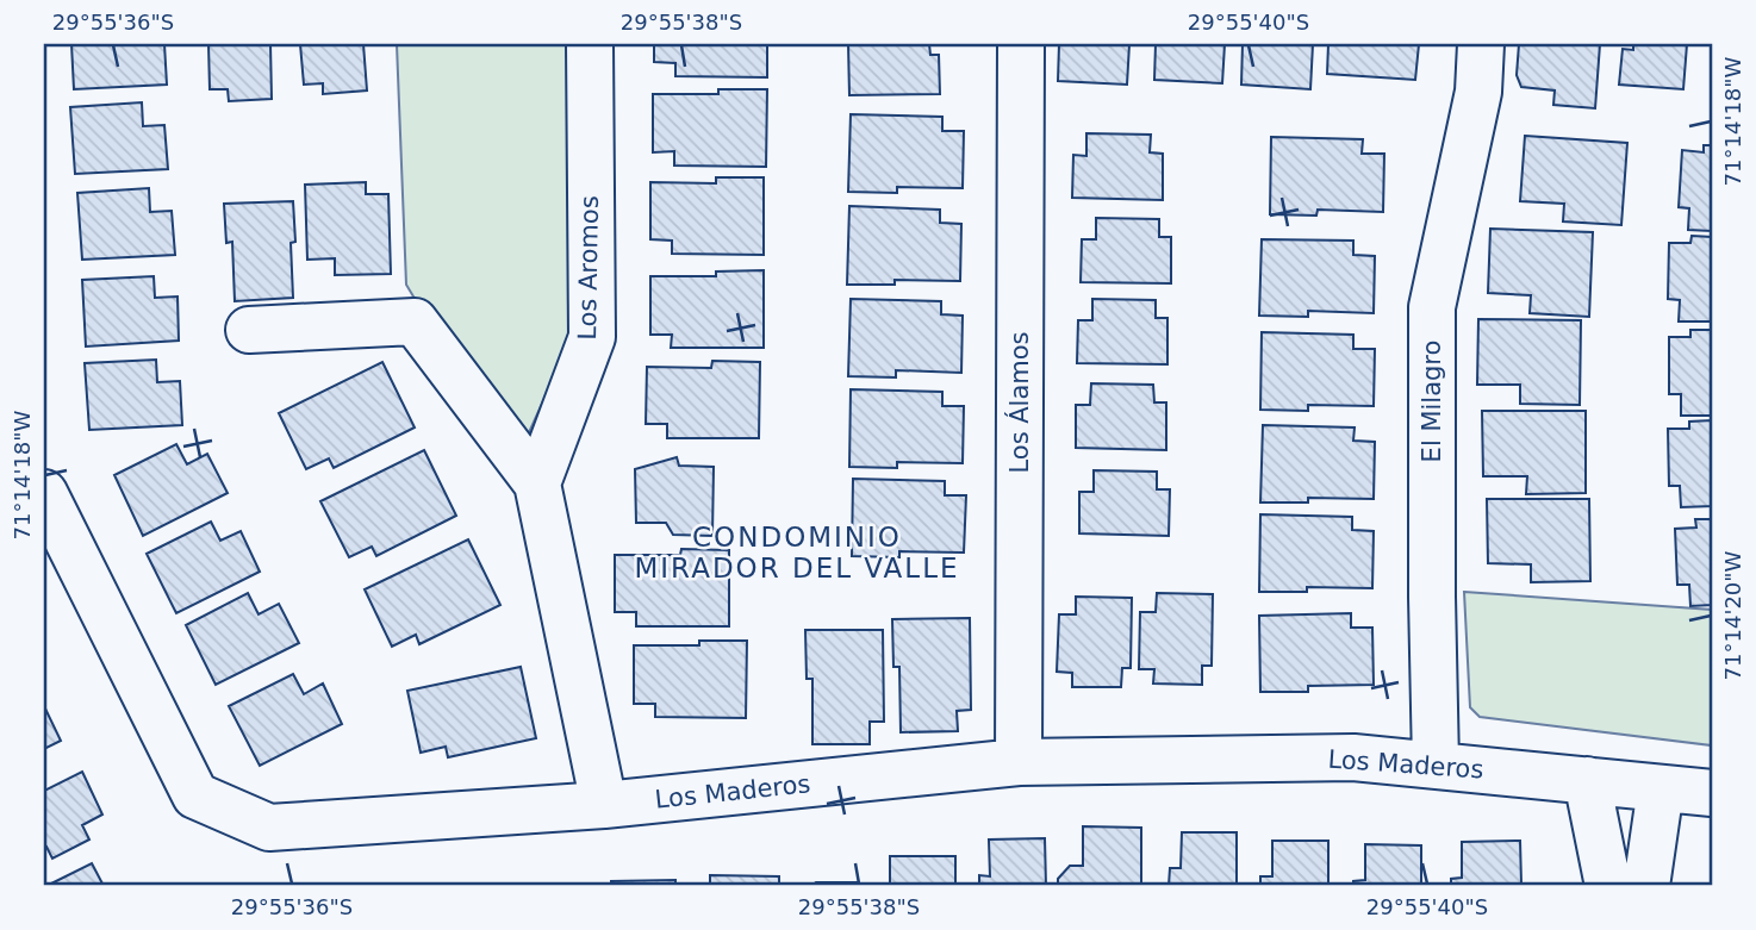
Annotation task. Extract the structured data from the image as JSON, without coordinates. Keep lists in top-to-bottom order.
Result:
{
  "streets": {
    "street": [
      "Los Aromos",
      "El Milagro",
      "Los Álamos",
      "Los Maderos"
    ]
  },
  "crossings": [
    ["El Milagro", "Los Maderos"],
    ["Los Álamos", "Los Maderos"]
  ],
  "districts": ["CONDOMINIO MIRADOR DEL VALLE"],
  "coordinates": [
    "29°55'36\"S",
    "29°55'38\"S",
    "29°55'40\"S",
    "71°14'18\"W",
    "71°14'20\"W"
  ]
}
